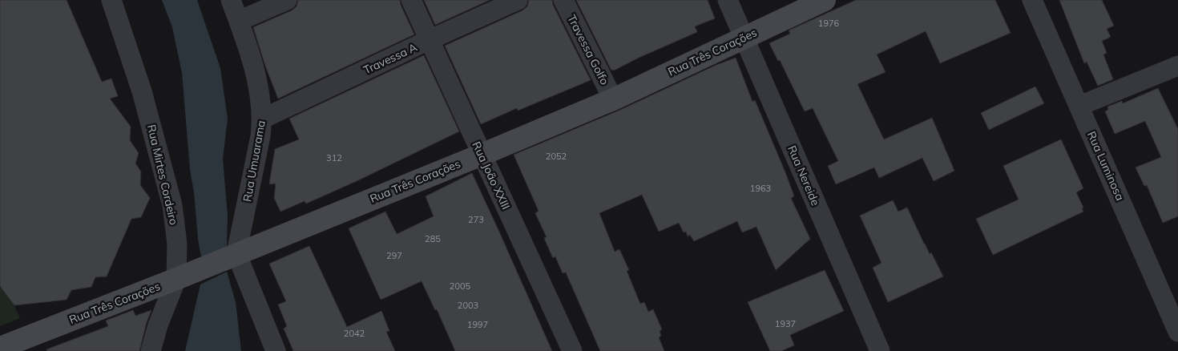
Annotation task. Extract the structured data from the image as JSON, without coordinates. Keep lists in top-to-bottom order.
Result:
{
  "streets": {
    "street": [
      "Travessa Golfo",
      "Rua Três Corações",
      "Travessa A",
      "Rua Umuarama",
      "Rua Luminosa",
      "Rua Mirtes Cordeiro",
      "Rua João XXIII",
      "Rua Nereide"
    ]
  },
  "crossings": [
    ["Travessa Golfo", "Rua Três Corações"],
    ["Rua Três Corações", "Rua Umuarama"],
    ["Rua Três Corações", "Rua Mirtes Cordeiro"],
    ["Rua Três Corações", "Rua João XXIII"],
    ["Rua Três Corações", "Rua Nereide"],
    ["Travessa A", "Rua Umuarama"],
    ["Travessa A", "Rua João XXIII"]
  ],
  "house_numbers": [
    "1976",
    "2052",
    "312",
    "1963",
    "273",
    "285",
    "297",
    "2005",
    "2003",
    "1937",
    "1997",
    "2042"
  ]
}
